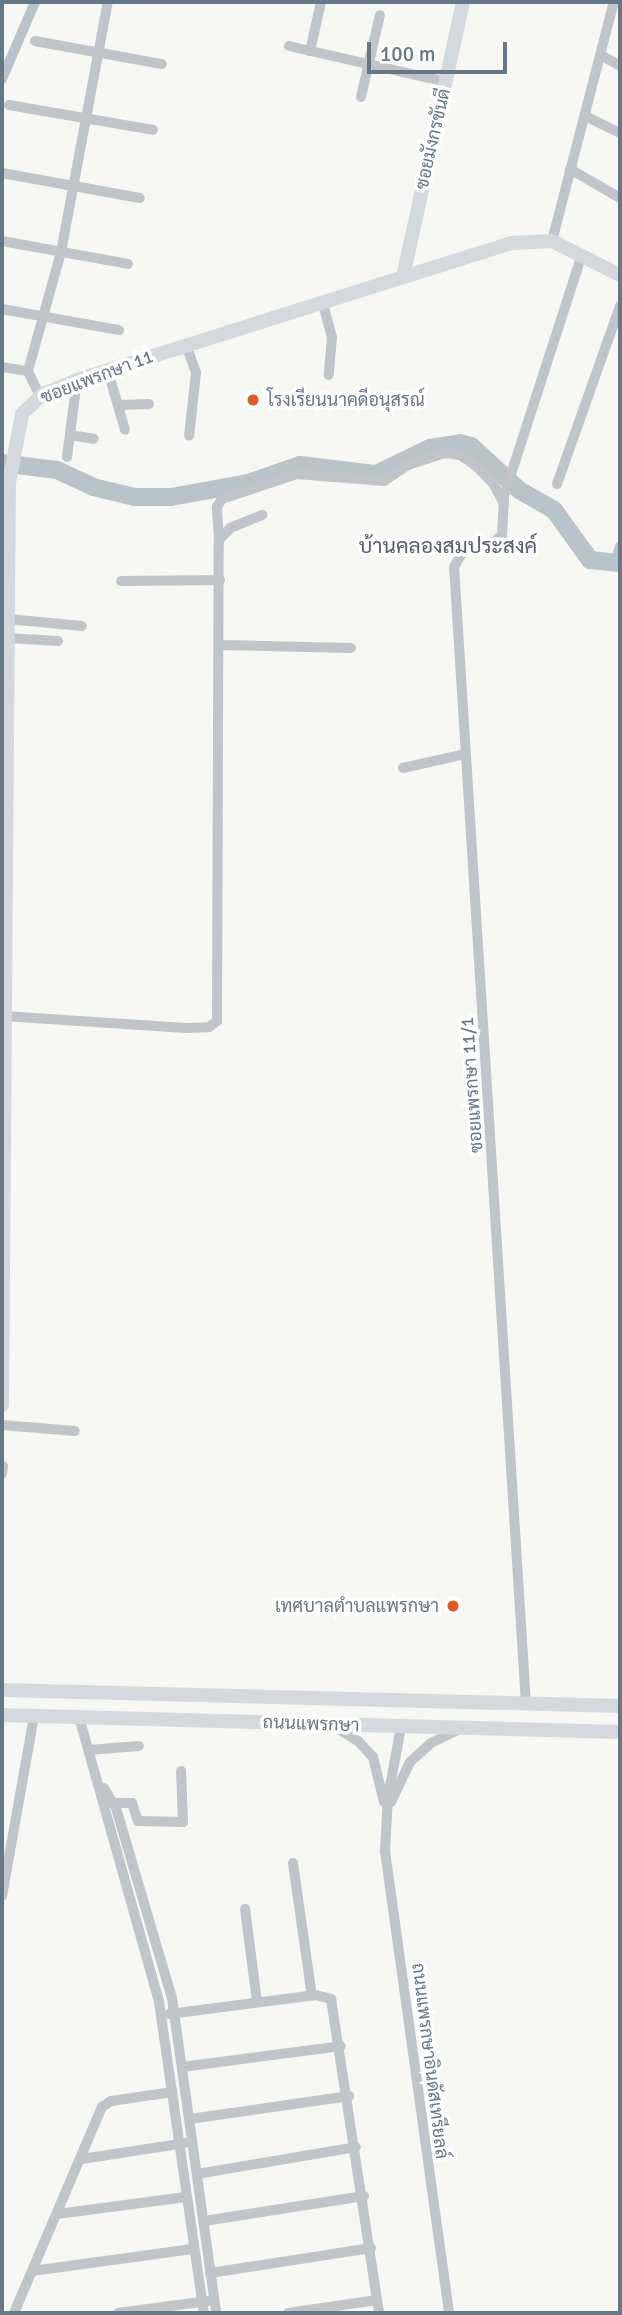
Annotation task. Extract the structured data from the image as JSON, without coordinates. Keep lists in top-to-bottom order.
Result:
{
  "streets": {
    "street": [
      "ซอยมังกรขันดี",
      "ซอยแพรกษา 11",
      "ซอยแพรกษา 11/1",
      "ถนนแพรกษา",
      "ถนนแพรกษาอินดัสเทรียลล์"
    ]
  },
  "crossings": [
    ["ซอยมังกรขันดี", "ซอยแพรกษา 11"],
    ["ซอยแพรกษา 11/1", "ถนนแพรกษา"],
    ["ถนนแพรกษา", "ถนนแพรกษาอินดัสเทรียลล์"]
  ],
  "districts": ["บ้านคลองสมประสงค์"],
  "places": ["โรงเรียนนาคดีอนุสรณ์", "เทศบาลตำบลแพรกษา"],
  "scale_bar": "100 m"
}
